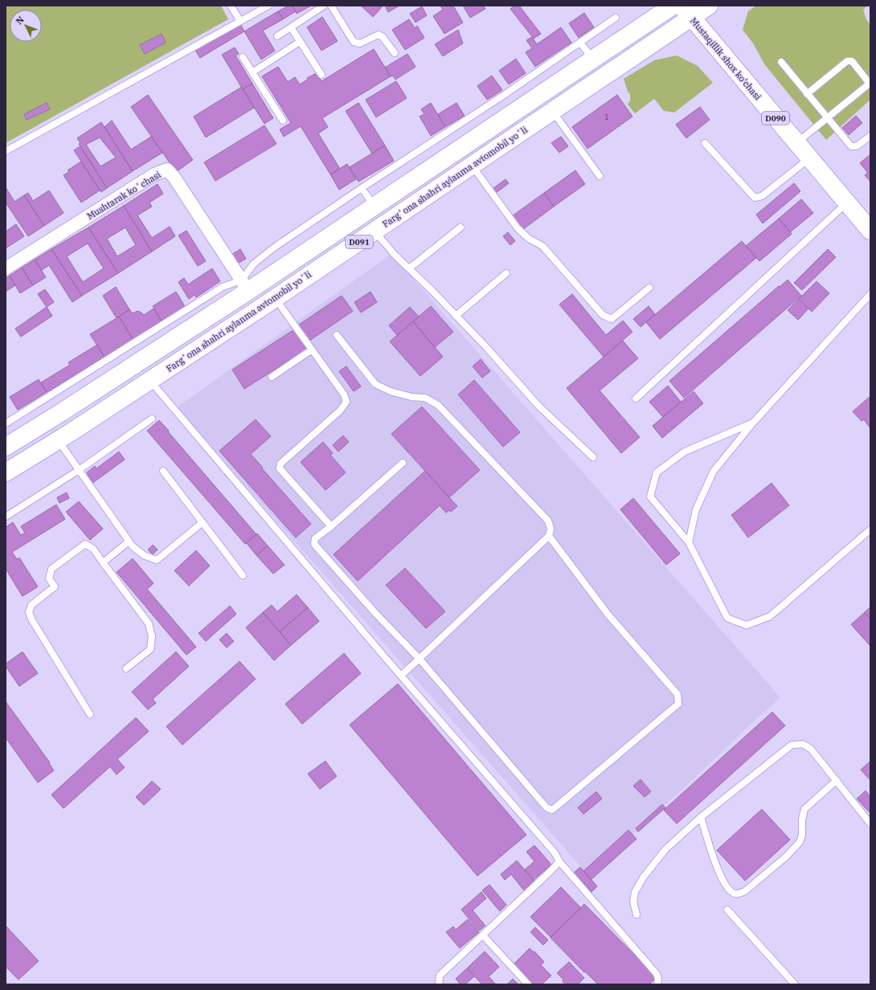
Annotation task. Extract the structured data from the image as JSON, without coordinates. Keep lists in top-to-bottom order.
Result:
{
  "streets": {
    "main road": [
      "Mustaqillik shox ko'chasi",
      "D090",
      "Fargʻona shahri aylanma avtomobil yoʻli",
      "D091"
    ],
    "street": ["Mushtarak koʻchasi"]
  },
  "crossings": [
    ["Mustaqillik shox ko'chasi", "Fargʻona shahri aylanma avtomobil yoʻli"],
    ["Mushtarak koʻchasi", "D091"]
  ],
  "house_numbers": ["1"],
  "north": "top left"
}
